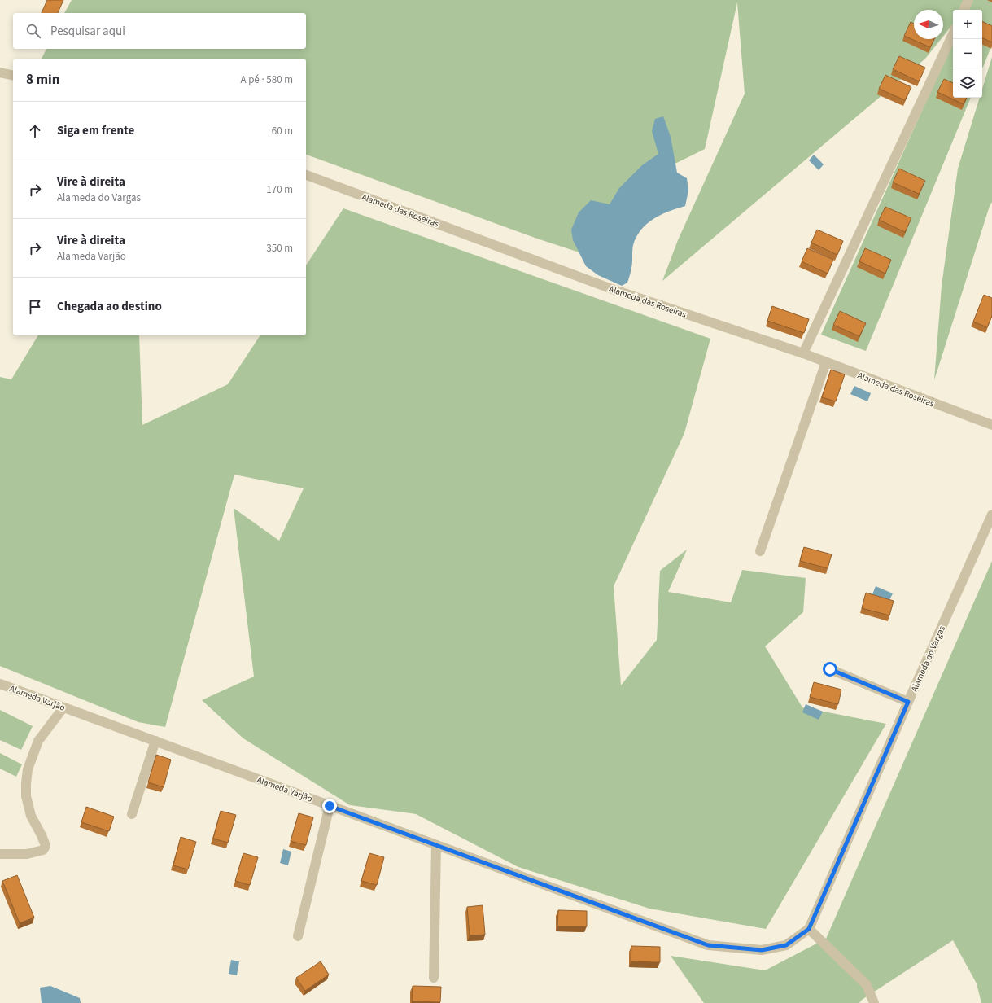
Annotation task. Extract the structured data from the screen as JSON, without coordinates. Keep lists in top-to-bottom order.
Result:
{
  "streets": {
    "street": ["Alameda das Roseiras", "Alameda do Vargas", "Alameda Varjão"]
  },
  "crossings": [
    ["Alameda do Vargas", "Alameda Varjão"]
  ],
  "north": "left",
  "page": {
    "map_buttons": ["+", "−"],
    "search": "Pesquisar aqui",
    "heading": ["8 min", "A pé · 580 m"],
    "list": [
      ["Siga em frente", "60 m"],
      ["Vire à direita", "Alameda do Vargas", "170 m"],
      ["Vire à direita", "Alameda Varjão", "350 m"],
      "Chegada ao destino"
    ]
  }
}
